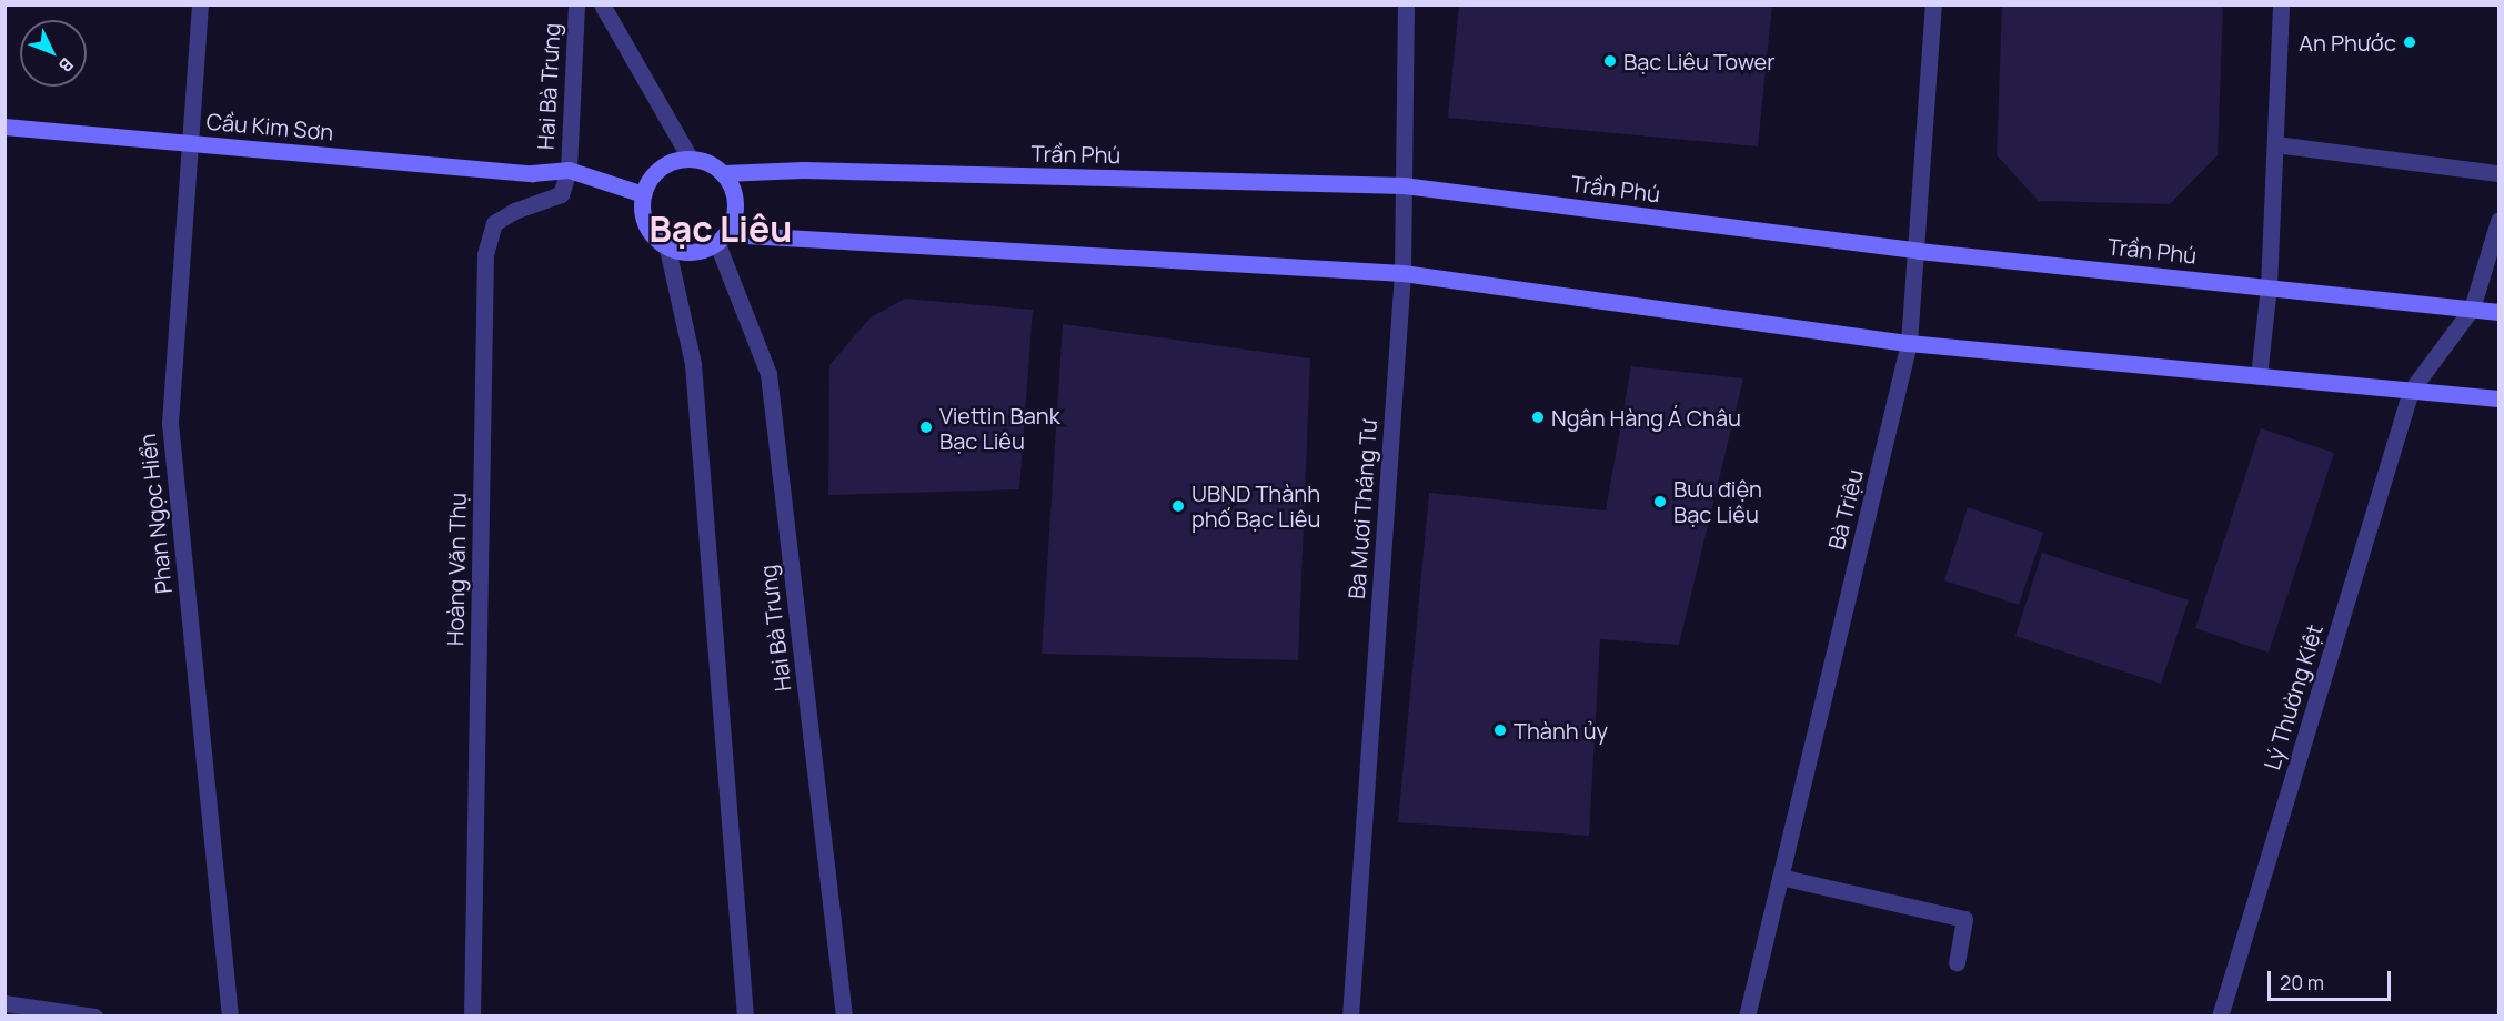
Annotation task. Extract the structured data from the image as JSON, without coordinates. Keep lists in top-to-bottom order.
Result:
{
  "streets": {
    "main road": ["Cầu Kim Sơn", "Trần Phú"],
    "street": [
      "Hai Bà Trưng",
      "Ba Mươi Tháng Tư",
      "Bà Triệu",
      "Phan Ngọc Hiển",
      "Hoàng Văn Thụ",
      "Lý Thường Kiệt"
    ]
  },
  "crossings": [
    ["Hai Bà Trưng", "Cầu Kim Sơn"],
    ["Hai Bà Trưng", "Trần Phú"],
    ["Hai Bà Trưng", "Hoàng Văn Thụ"],
    ["Cầu Kim Sơn", "Hoàng Văn Thụ"],
    ["Trần Phú", "Ba Mươi Tháng Tư"],
    ["Trần Phú", "Bà Triệu"],
    ["Trần Phú", "Lý Thường Kiệt"]
  ],
  "districts": ["Bạc Liêu"],
  "places": [
    "An Phước",
    "Bạc Liêu Tower",
    "Ngân Hàng Á Châu",
    "Viettin Bank Bạc Liêu",
    "Bưu điện Bạc Liêu",
    "UBND Thành phố Bạc Liêu",
    "Thành ủy"
  ],
  "scale_bar": "20 m",
  "north": "bottom right"
}
